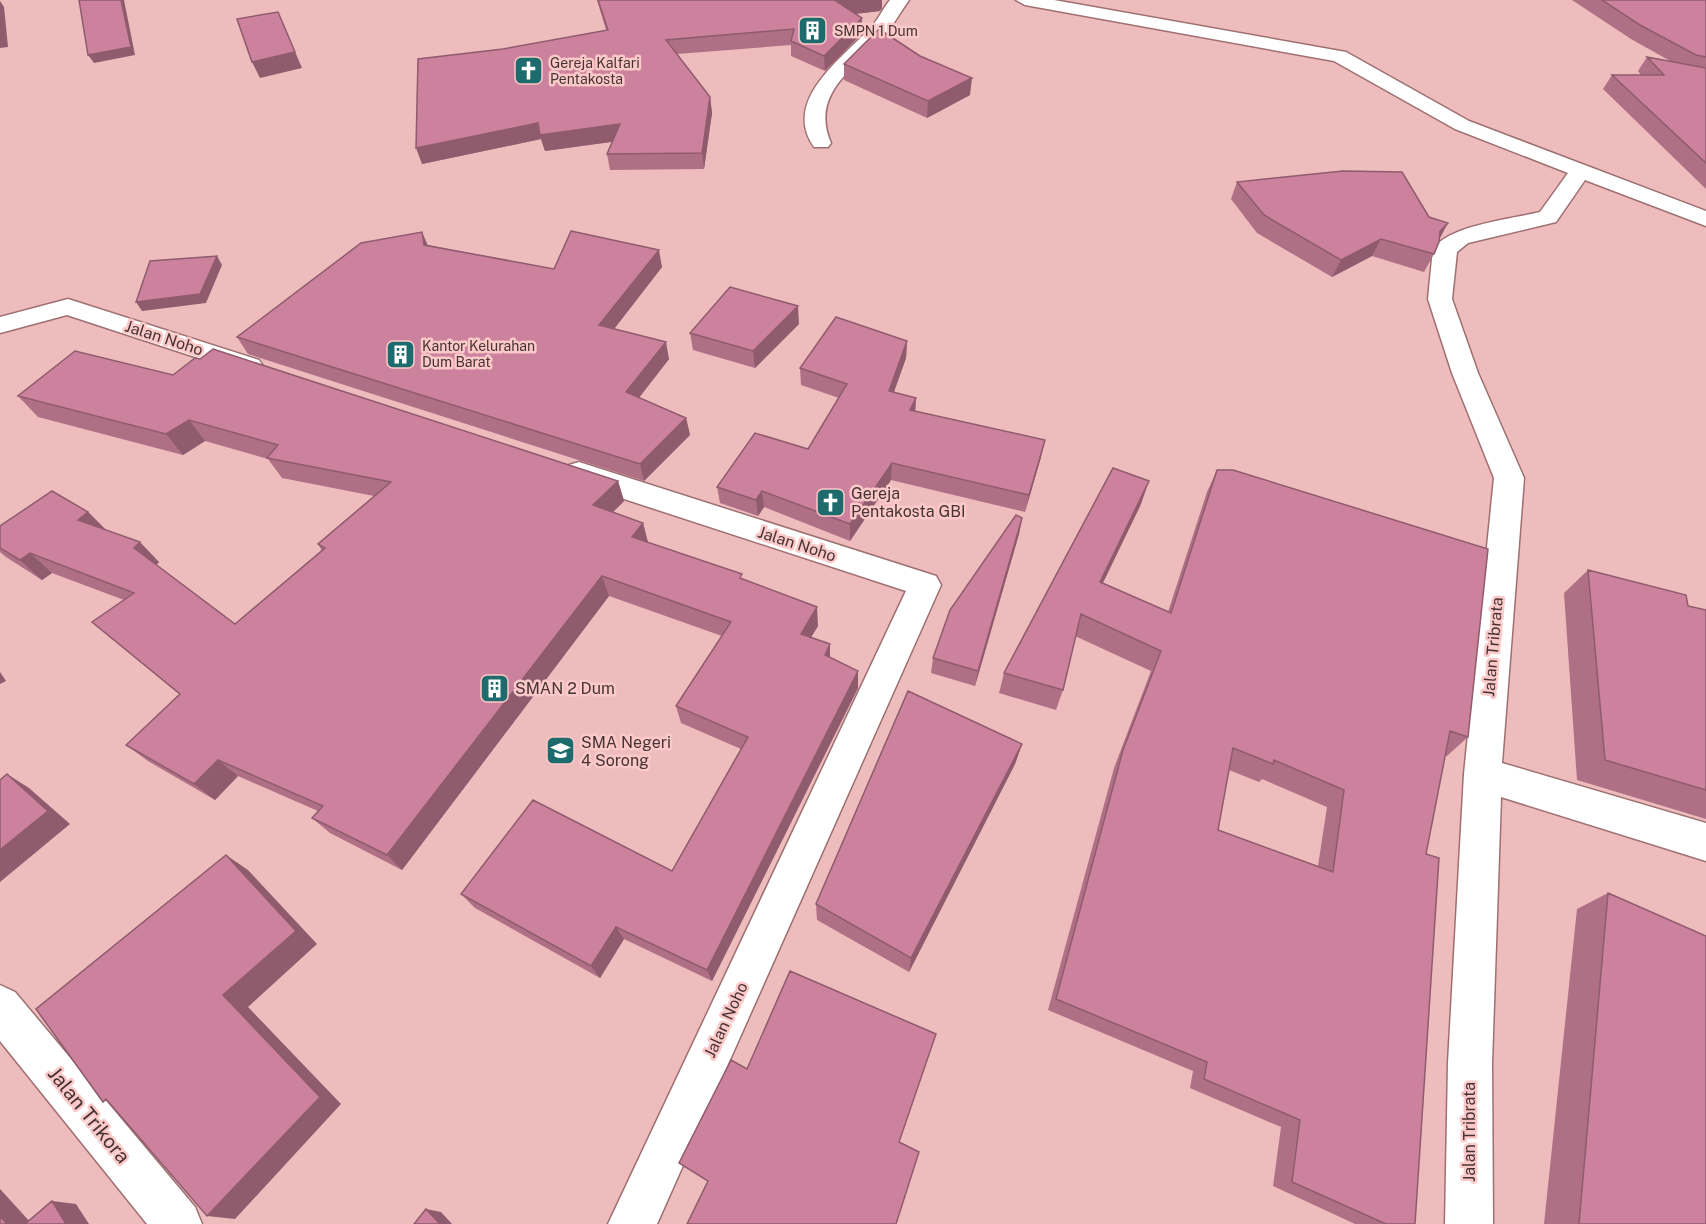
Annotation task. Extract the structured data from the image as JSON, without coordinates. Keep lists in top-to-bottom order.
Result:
{
  "streets": {
    "street": ["Jalan Noho", "Jalan Tribrata", "Jalan Trikora"]
  },
  "places": {
    "building": ["SMPN 1 Dum", "Kantor Kelurahan Dum Barat", "SMAN 2 Dum"],
    "church": ["Gereja Kalfari Pentakosta", "Gereja Pentakosta GBI"],
    "school or university": ["SMA Negeri 4 Sorong"]
  }
}
